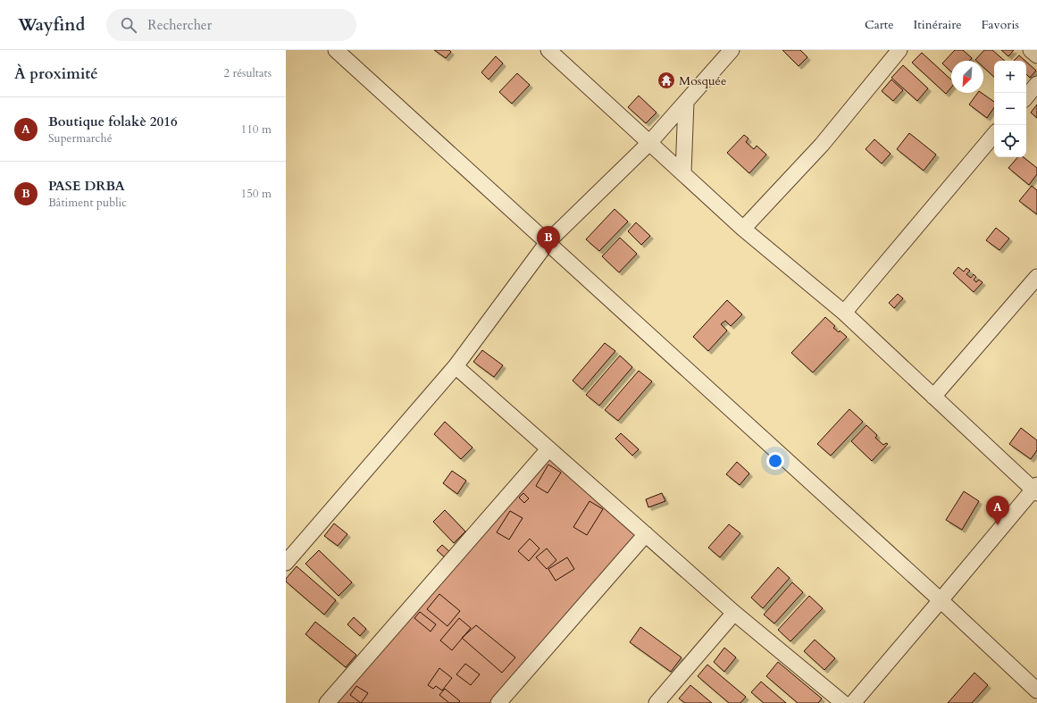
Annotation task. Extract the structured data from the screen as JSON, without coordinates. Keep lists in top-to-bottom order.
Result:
{
  "places": {
    "temple": ["Mosquée"]
  },
  "north": "bottom left",
  "page": {
    "header": "Wayfind",
    "search": "Rechercher",
    "nav": ["Carte", "Itinéraire", "Favoris"],
    "heading": ["À proximité", "2 résultats"],
    "map_buttons": ["+", "−"],
    "list": [
      {
        "mark": "A",
        "name": "Boutique folakè 2016",
        "note": "Supermarché",
        "value": "110 m"
      },
      {
        "mark": "B",
        "name": "PASE DRBA",
        "note": "Bâtiment public",
        "value": "150 m"
      }
    ],
    "pins": ["B", "A"]
  }
}
